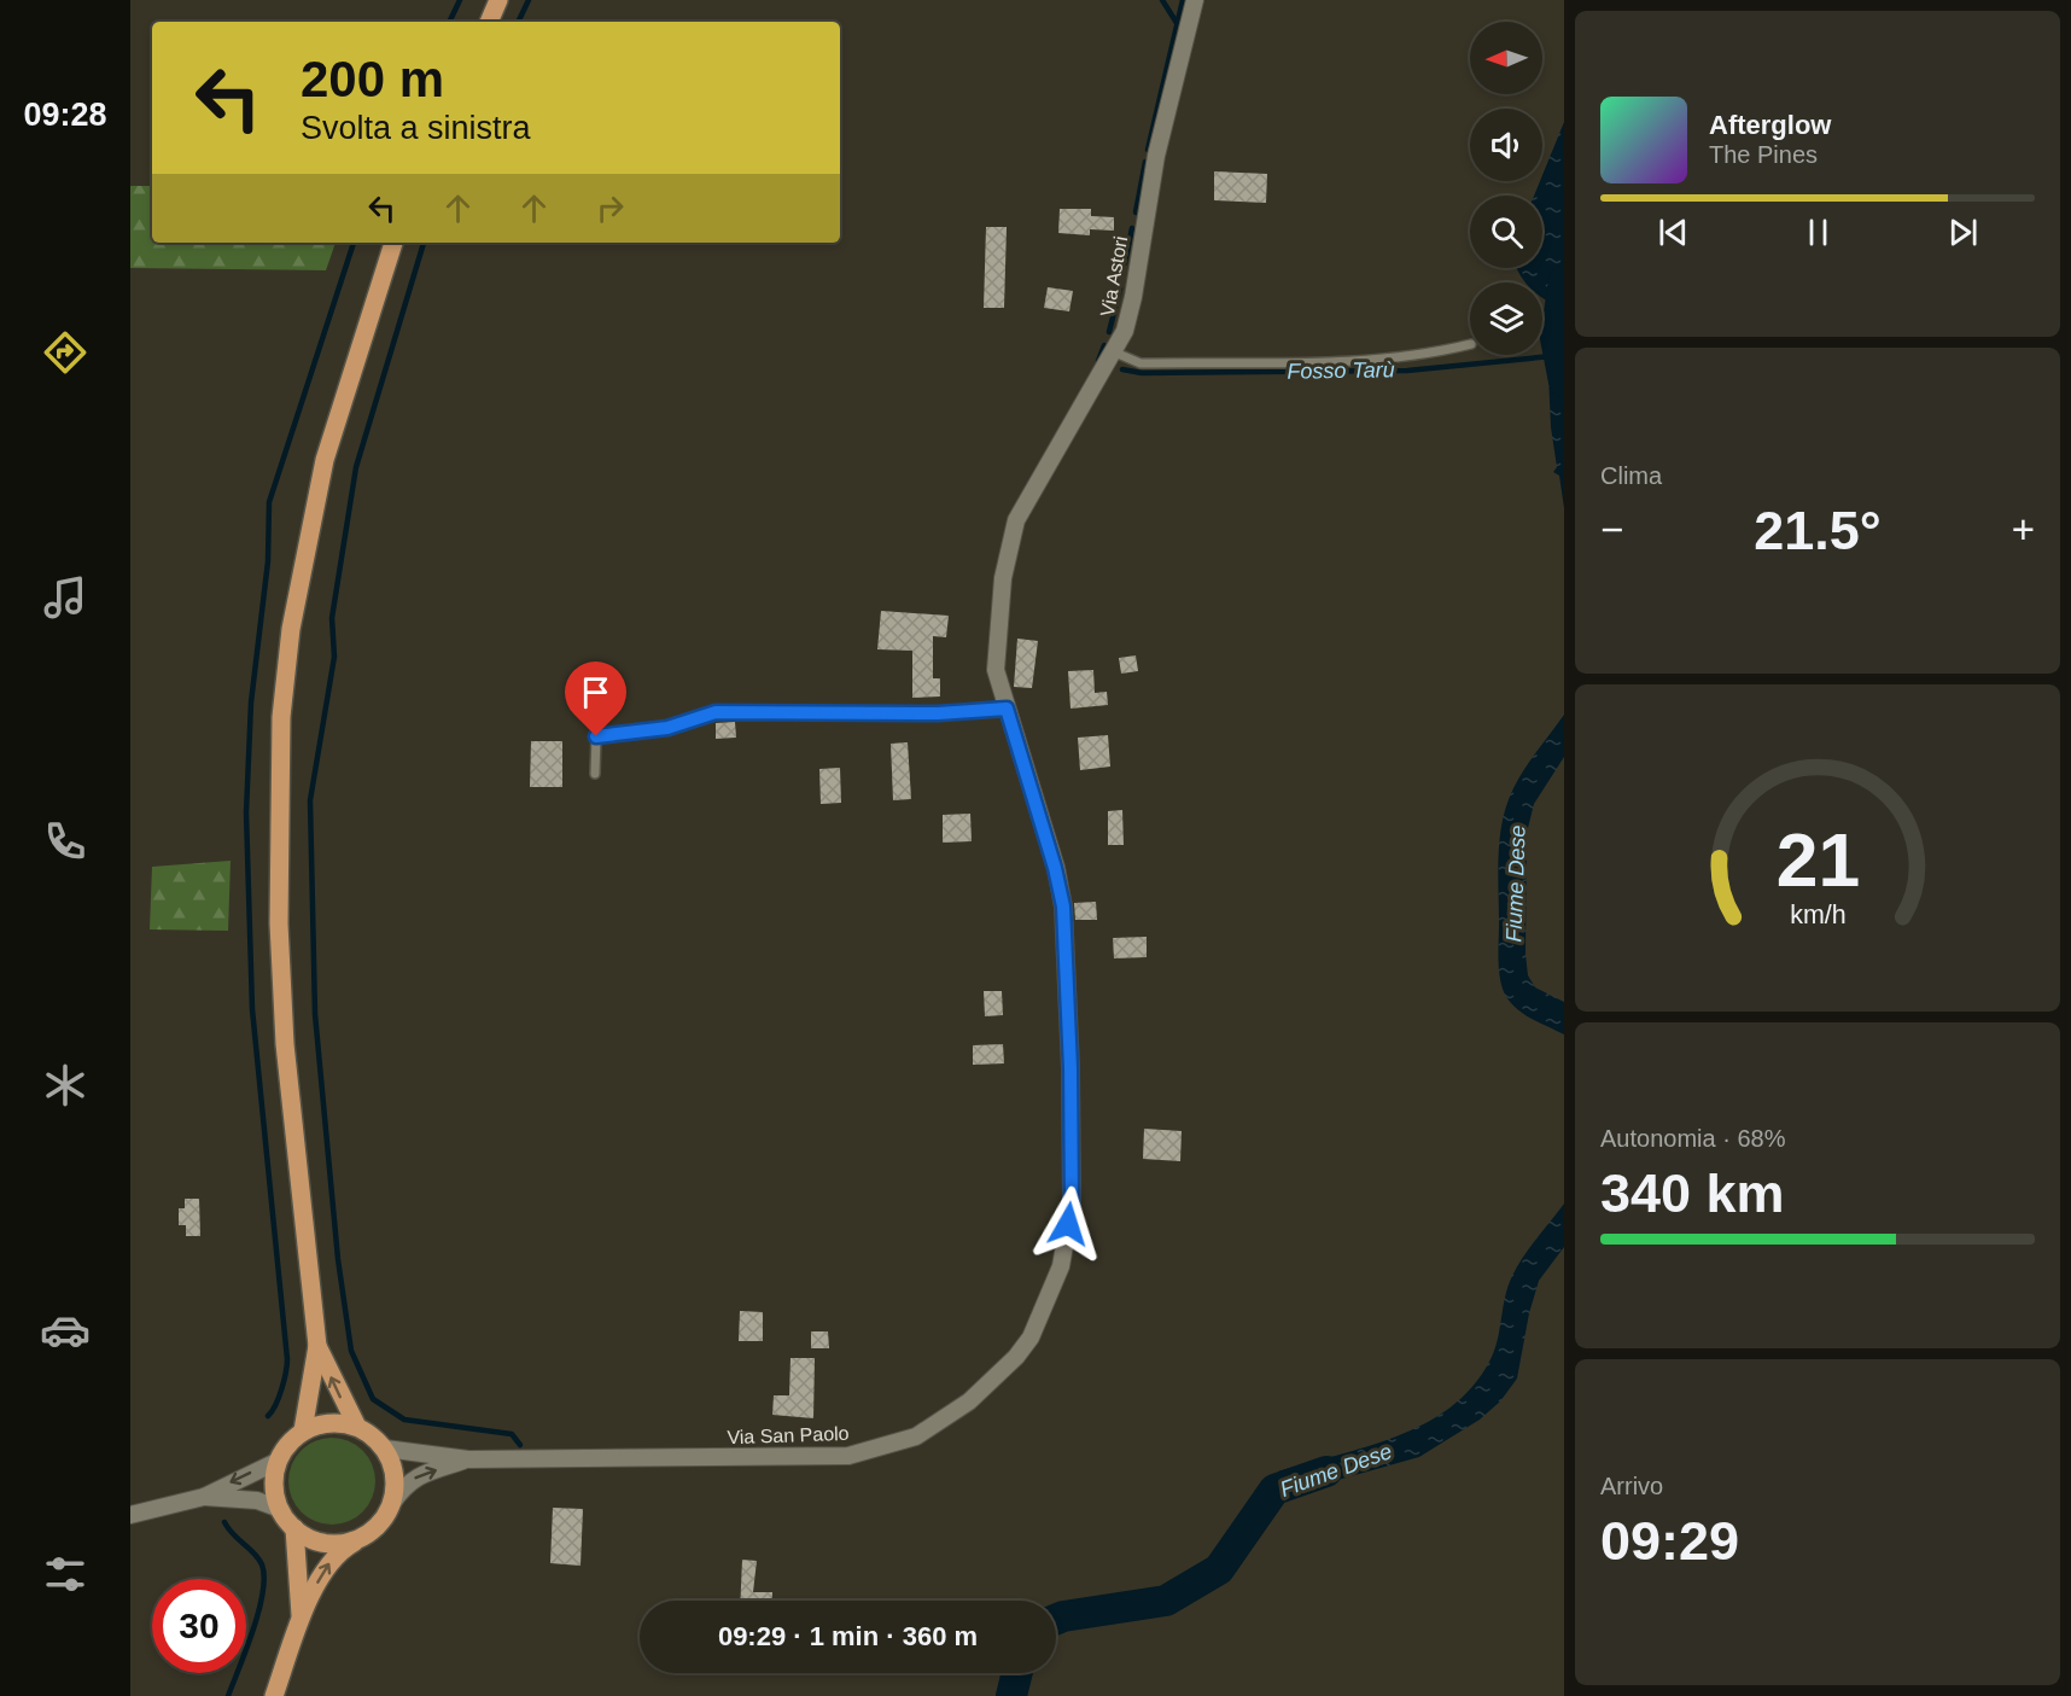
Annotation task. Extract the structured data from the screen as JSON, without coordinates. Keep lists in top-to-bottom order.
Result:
{
  "streets": {
    "street": ["Via Astori", "Via San Paolo"]
  },
  "crossings": [
    ["Via Astori", "Via San Paolo"]
  ],
  "water": ["Fosso Tarù", "Fiume Dese"],
  "north": "left",
  "page": {
    "tabs": "09:28",
    "turn": ["200 m", "Svolta a sinistra"],
    "song": ["Afterglow", "The Pines"],
    "tile": [
      "Clima",
      ["Autonomia · 68%", "340 km"],
      ["Arrivo", "09:29"]
    ],
    "heat": ["−", "21.5°", "+"],
    "limit": "30",
    "trip": "09:29 · 1 min · 360 m",
    "gauge": ["21", "km/h"]
  }
}
